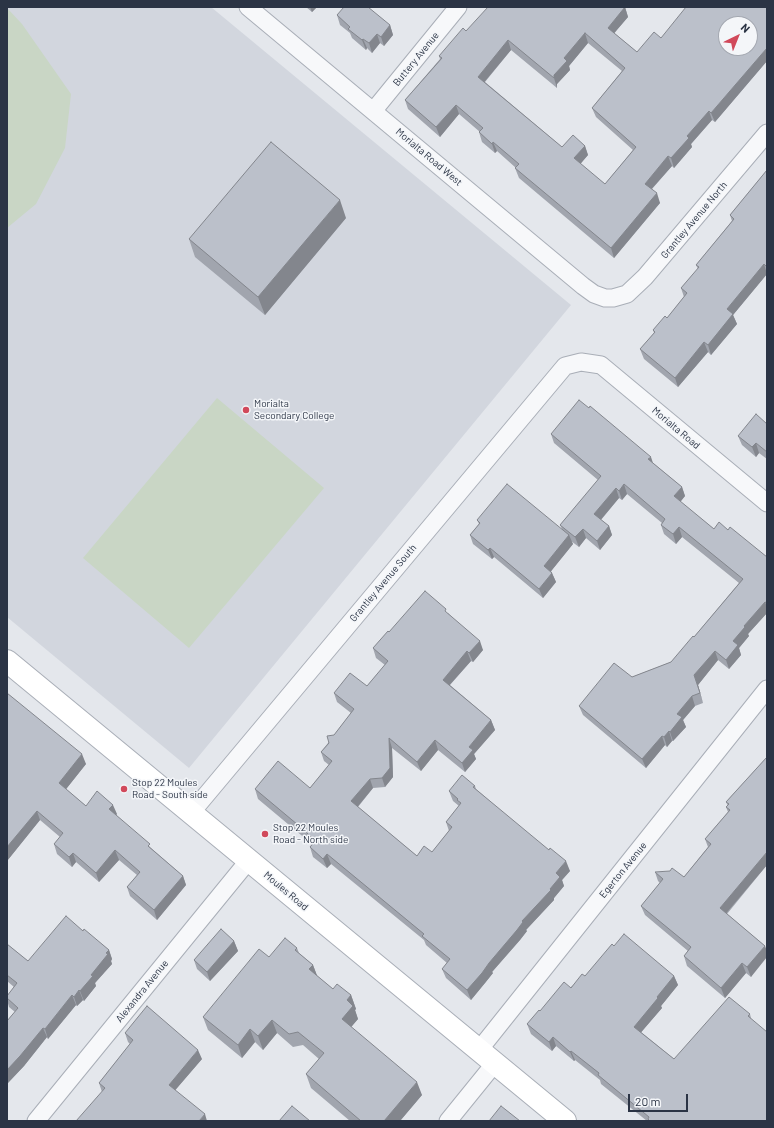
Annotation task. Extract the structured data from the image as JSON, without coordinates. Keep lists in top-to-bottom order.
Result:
{
  "streets": {
    "main road": ["Moules Road"],
    "street": [
      "Buttery Avenue",
      "Morialta Road West",
      "Grantley Avenue North",
      "Morialta Road",
      "Grantley Avenue South",
      "Egerton Avenue",
      "Alexandra Avenue"
    ]
  },
  "crossings": [
    ["Buttery Avenue", "Morialta Road West"],
    ["Morialta Road West", "Grantley Avenue North"],
    ["Morialta Road", "Grantley Avenue South"],
    ["Grantley Avenue South", "Moules Road"],
    ["Egerton Avenue", "Moules Road"],
    ["Moules Road", "Alexandra Avenue"]
  ],
  "places": ["Morialta Secondary College", "Stop 22 Moules Road - South side", "Stop 22 Moules Road - North side"],
  "scale_bar": "20 m",
  "north": "top right"
}
